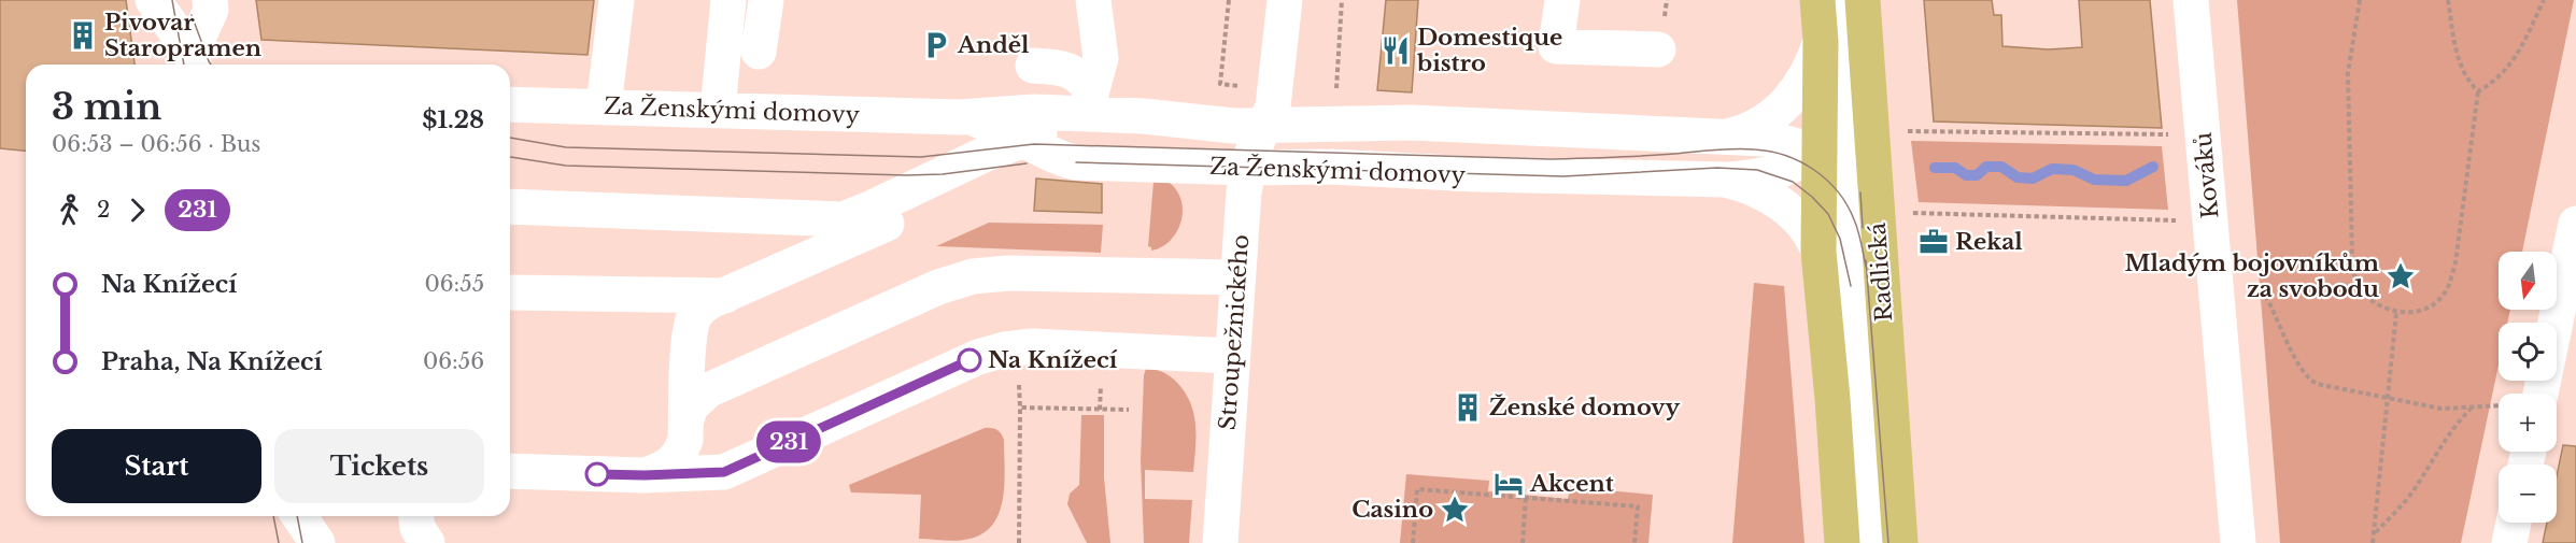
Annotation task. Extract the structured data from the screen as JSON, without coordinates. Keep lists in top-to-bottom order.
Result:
{
  "streets": {
    "main road": ["Radlická"],
    "street": ["Za Ženskými domovy", "Kováků", "Stroupežnického"]
  },
  "crossings": [
    ["Za Ženskými domovy", "Stroupežnického"]
  ],
  "places": {
    "building": ["Pivovar Staropramen", "Ženské domovy"],
    "parking": ["Anděl"],
    "restaurant": ["Domestique bistro"],
    "office": ["Rekal"],
    "place": ["Mladým bojovníkům za svobodu", "Casino"],
    "other": ["Na Knížecí"],
    "hotel": ["Akcent"]
  },
  "lines": ["bus line 231"],
  "north": "bottom",
  "page": {
    "on_map": "231",
    "heading": ["3 min", "06:53 – 06:56 · Bus", "$1.28"],
    "legs": ["2", "231"],
    "list": [
      {
        "name": "Na Knížecí",
        "value": "06:55"
      },
      {
        "name": "Praha, Na Knížecí",
        "value": "06:56"
      }
    ],
    "map_buttons": ["+", "−"],
    "buttons": ["Start", "Tickets"]
  }
}
